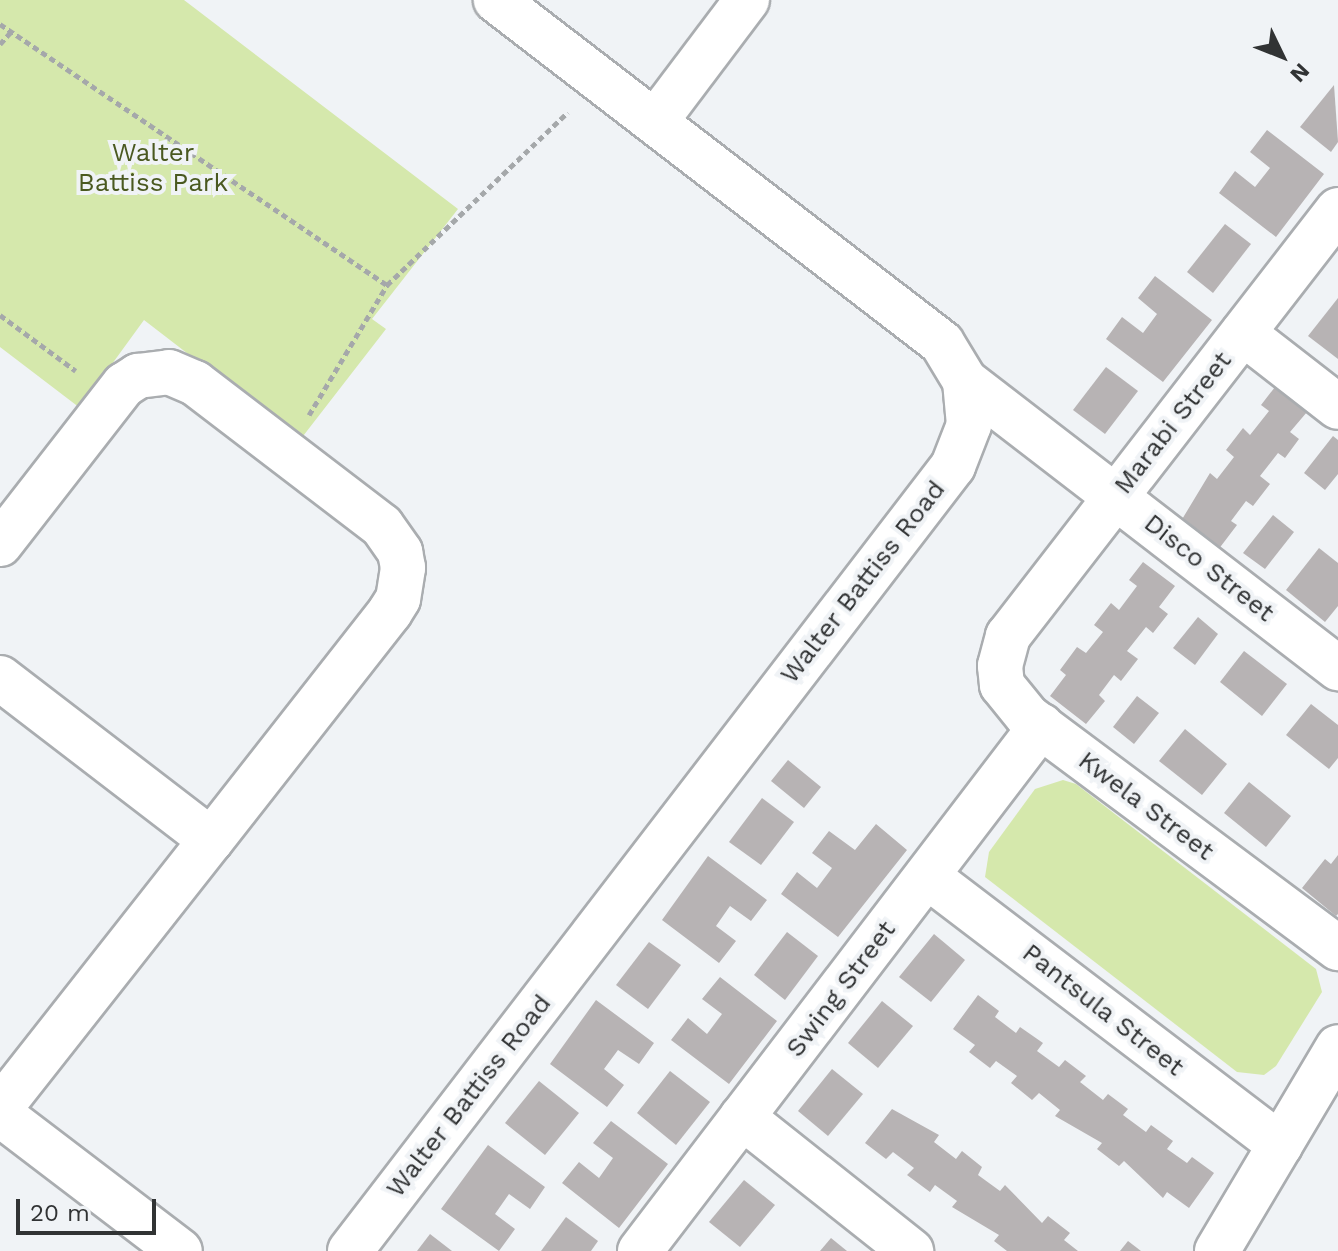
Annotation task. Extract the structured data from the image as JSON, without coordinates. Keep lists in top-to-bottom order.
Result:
{
  "streets": {
    "street": [
      "Marabi Street",
      "Disco Street",
      "Walter Battiss Road",
      "Kwela Street",
      "Swing Street",
      "Pantsula Street"
    ]
  },
  "crossings": [
    ["Marabi Street", "Disco Street"],
    ["Marabi Street", "Kwela Street"],
    ["Disco Street", "Walter Battiss Road"],
    ["Kwela Street", "Swing Street"],
    ["Swing Street", "Pantsula Street"]
  ],
  "parks": ["Walter Battiss Park"],
  "scale_bar": "20 m",
  "north": "bottom right"
}
